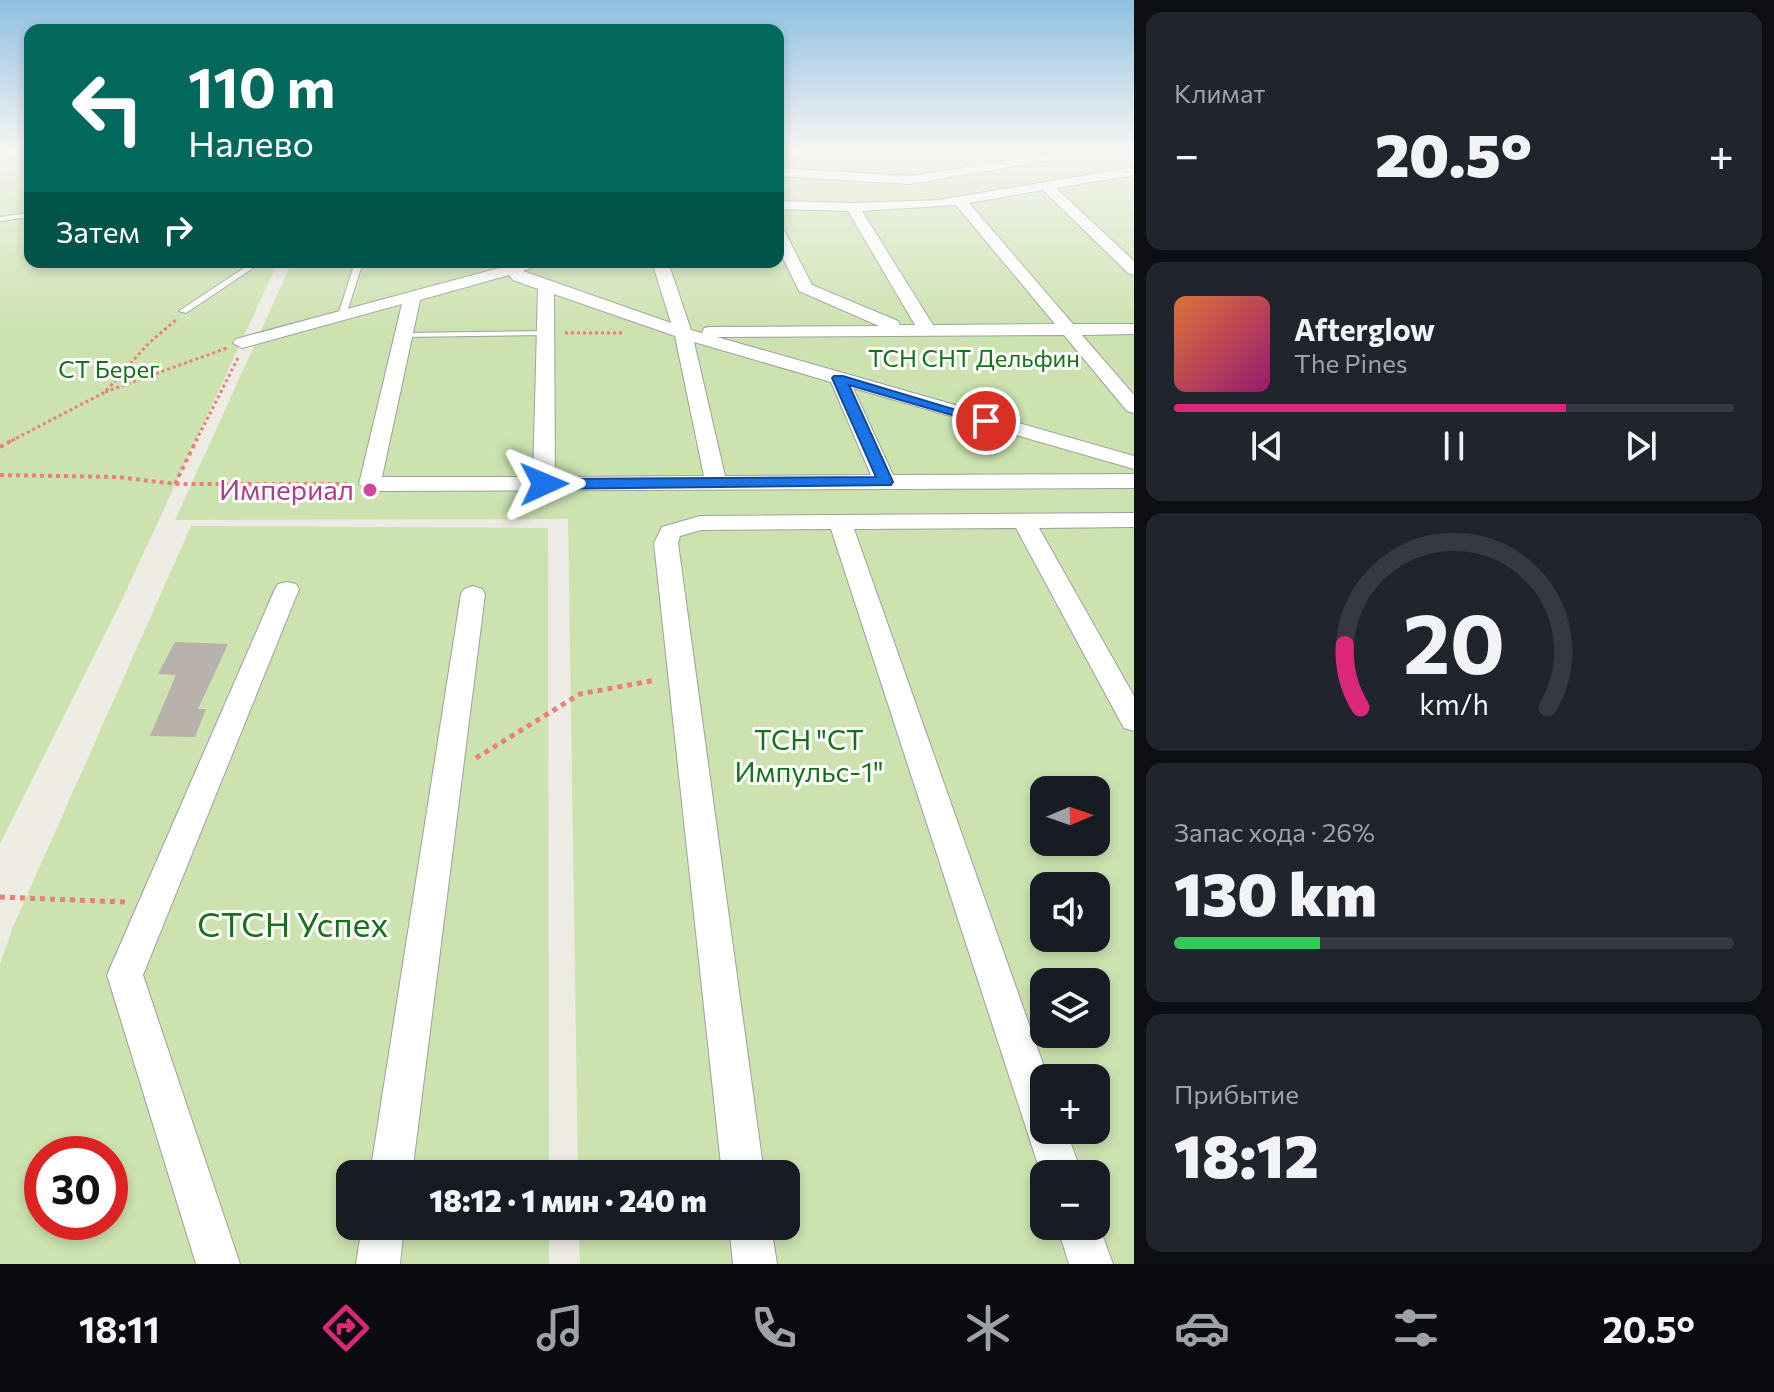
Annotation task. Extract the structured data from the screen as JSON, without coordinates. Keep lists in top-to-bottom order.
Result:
{
  "parks": [
    "ТСН СНТ Дельфин",
    "СТ Берег",
    "ТСН \"СТ Импульс-1\"",
    "СТСН Успех"
  ],
  "places": ["Империал"],
  "north": "right",
  "page": {
    "tile": [
      "Климат",
      ["Запас хода · 26%", "130 km"],
      ["Прибытие", "18:12"]
    ],
    "turn": ["110 m", "Налево"],
    "heat": ["−", "20.5°", "+"],
    "then": "Затем",
    "song": ["Afterglow", "The Pines"],
    "map_buttons": ["+", "−"],
    "limit": "30",
    "trip": "18:12 · 1 мин · 240 m",
    "tabs": ["18:11", "20.5°"],
    "gauge": ["20", "km/h"]
  }
}
